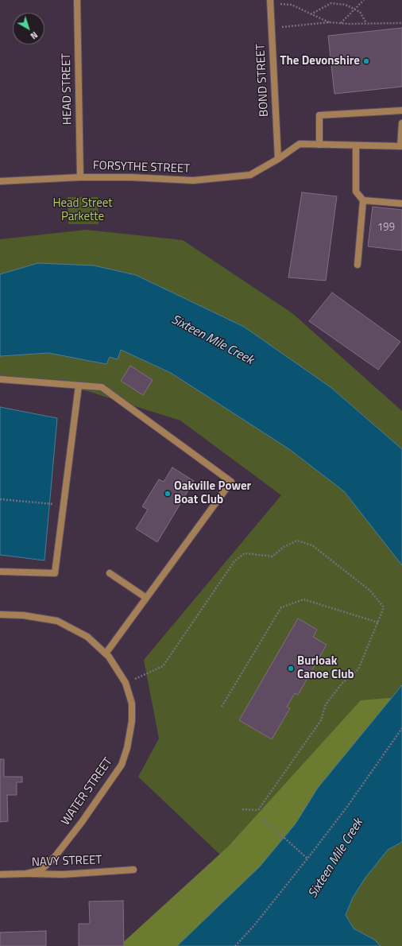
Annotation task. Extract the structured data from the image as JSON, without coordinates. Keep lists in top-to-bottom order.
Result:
{
  "streets": {
    "street": [
      "BOND STREET",
      "HEAD STREET",
      "FORSYTHE STREET",
      "WATER STREET",
      "NAVY STREET"
    ]
  },
  "crossings": [
    ["BOND STREET", "FORSYTHE STREET"],
    ["HEAD STREET", "FORSYTHE STREET"],
    ["WATER STREET", "NAVY STREET"]
  ],
  "water": ["Sixteen Mile Creek"],
  "parks": ["Head Street Parkette"],
  "places": ["The Devonshire", "Oakville Power Boat Club", "Burloak Canoe Club"],
  "house_numbers": ["199"],
  "north": "bottom right"
}
